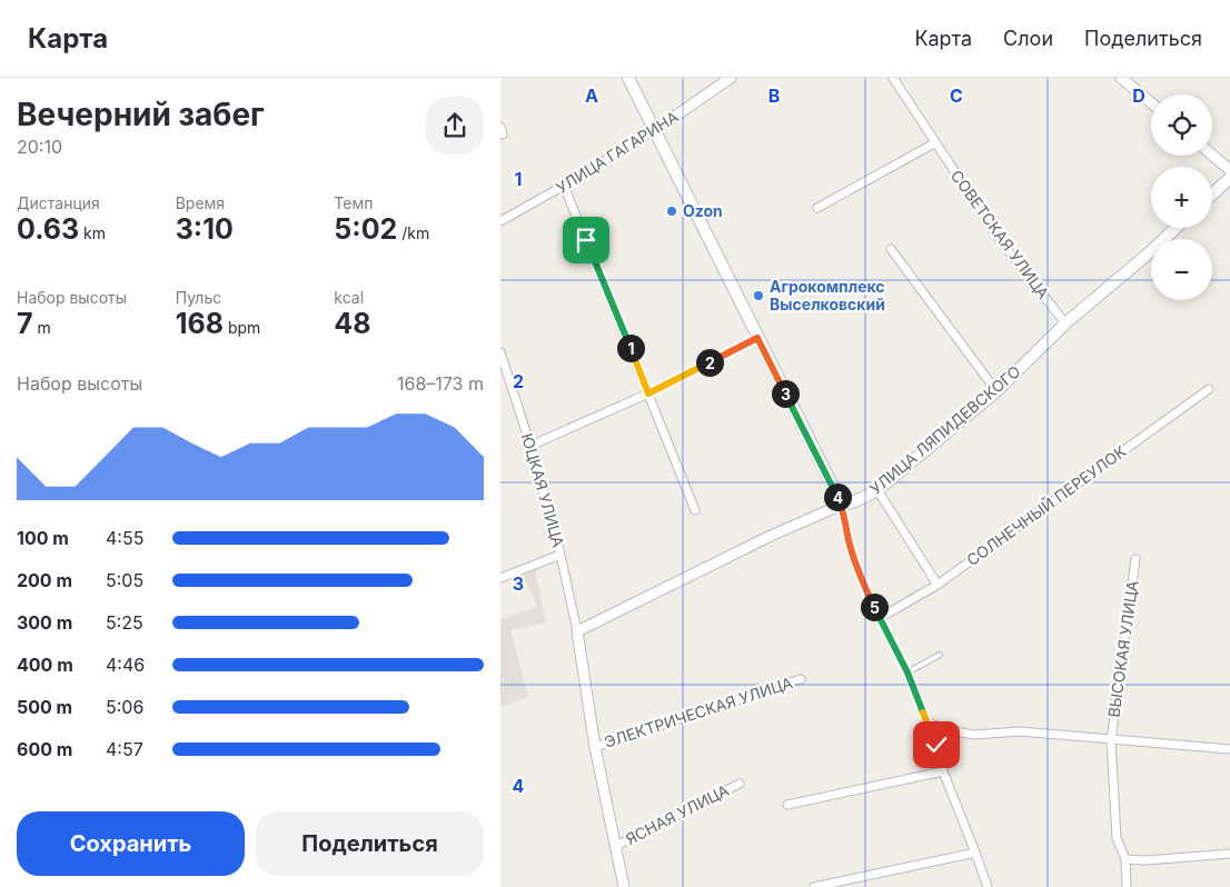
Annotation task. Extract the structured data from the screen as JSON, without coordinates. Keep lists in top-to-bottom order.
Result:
{
  "streets": {
    "main road": ["УЛИЦА ЛЯПИДЕВСКОГО"],
    "street": [
      "УЛИЦА ГАГАРИНА",
      "СОВЕТСКАЯ УЛИЦА",
      "ЮЦКАЯ УЛИЦА",
      "СОЛНЕЧНЫЙ ПЕРЕУЛОК",
      "ВЫСОКАЯ УЛИЦА",
      "ЭЛЕКТРИЧЕСКАЯ УЛИЦА",
      "ЯСНАЯ УЛИЦА"
    ]
  },
  "crossings": [
    ["СОВЕТСКАЯ УЛИЦА", "УЛИЦА ЛЯПИДЕВСКОГО"],
    ["УЛИЦА ЛЯПИДЕВСКОГО", "ЮЦКАЯ УЛИЦА"]
  ],
  "places": ["Ozon", "Агрокомплекс Выселковский"],
  "page": {
    "header": "Карта",
    "nav": ["Карта", "Слои", "Поделиться"],
    "heading": ["Вечерний забег", "20:10"],
    "map_buttons": ["+", "−"],
    "stats": [
      ["Дистанция", "0.63 km"],
      ["Время", "3:10"],
      ["Темп", "5:02 /km"],
      ["Набор высоты", "7 m"],
      ["Пульс", "168 bpm"],
      ["kcal", "48"]
    ],
    "pins": [
      "1",
      "2",
      "3",
      "4",
      "5"
    ],
    "chart": ["Набор высоты", "168–173 m"],
    "list": [
      {
        "name": "100 m",
        "note": "4:55"
      },
      {
        "name": "200 m",
        "note": "5:05"
      },
      {
        "name": "300 m",
        "note": "5:25"
      },
      {
        "name": "400 m",
        "note": "4:46"
      },
      {
        "name": "500 m",
        "note": "5:06"
      },
      {
        "name": "600 m",
        "note": "4:57"
      }
    ],
    "buttons": ["Сохранить", "Поделиться"]
  },
  "grid": {
    "columns": [
      "A",
      "B",
      "C",
      "D"
    ],
    "rows": [
      "1",
      "2",
      "3",
      "4"
    ]
  }
}
